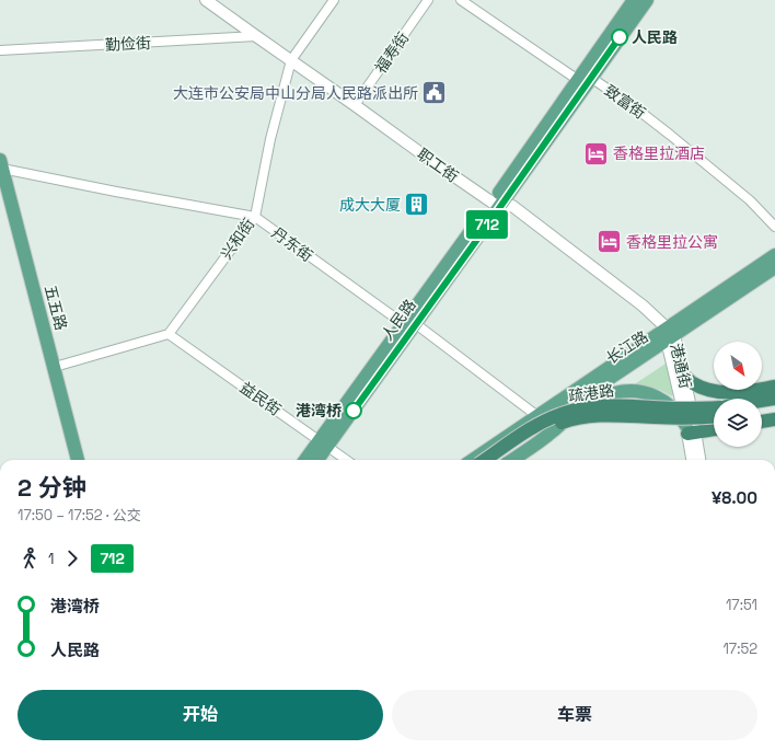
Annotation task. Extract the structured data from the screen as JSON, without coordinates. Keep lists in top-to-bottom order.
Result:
{
  "streets": {
    "highway": ["疏港路"],
    "main road": ["五五路", "人民路", "长江路"],
    "street": [
      "勤俭街",
      "福寿街",
      "致富街",
      "职工街",
      "兴和街",
      "丹东街",
      "港通街",
      "益民街"
    ]
  },
  "crossings": [
    ["勤俭街", "职工街"],
    ["福寿街", "职工街"],
    ["致富街", "人民路"],
    ["职工街", "兴和街"],
    ["职工街", "人民路"],
    ["职工街", "长江路"],
    ["职工街", "港通街"],
    ["兴和街", "丹东街"],
    ["兴和街", "益民街"],
    ["丹东街", "五五路"],
    ["丹东街", "人民路"],
    ["人民路", "益民街"],
    ["长江路", "港通街"]
  ],
  "places": {
    "other": ["人民路", "港湾桥"],
    "public building": ["大连市公安局中山分局人民路派出所"],
    "hotel": ["香格里拉酒店", "香格里拉公寓"],
    "building": ["成大大厦"]
  },
  "lines": ["bus line 712"],
  "north": "bottom right",
  "page": {
    "on_map": "712",
    "heading": ["2 分钟", "17:50 – 17:52 · 公交", "¥8.00"],
    "legs": ["1", "712"],
    "list": [
      {
        "name": "港湾桥",
        "value": "17:51"
      },
      {
        "name": "人民路",
        "value": "17:52"
      }
    ],
    "buttons": ["开始", "车票"]
  }
}
